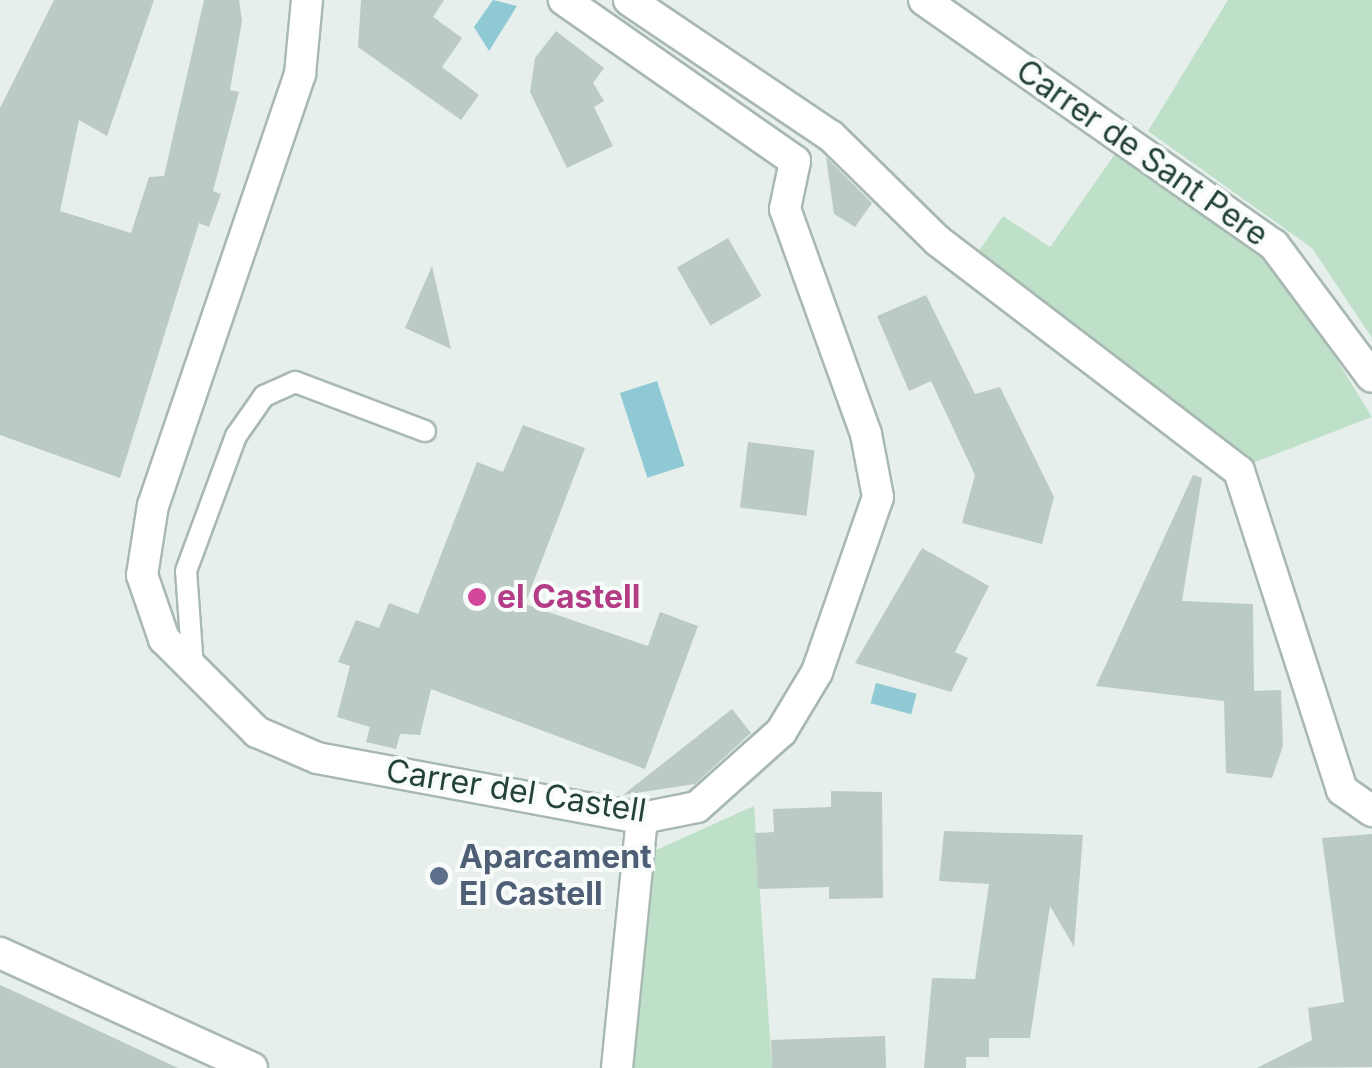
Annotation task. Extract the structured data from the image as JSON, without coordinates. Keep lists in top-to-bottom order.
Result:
{
  "streets": {
    "street": ["Carrer de Sant Pere", "Carrer del Castell"]
  },
  "places": ["el Castell", "Aparcament El Castell"]
}
